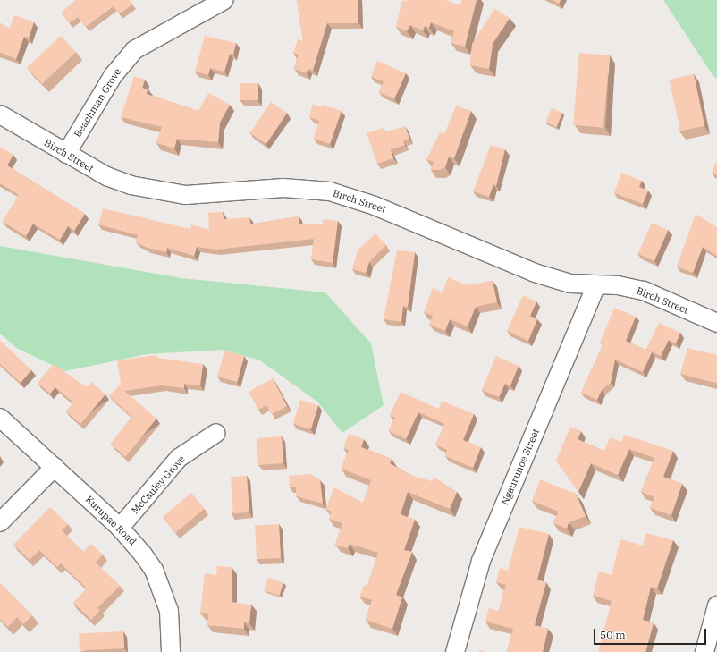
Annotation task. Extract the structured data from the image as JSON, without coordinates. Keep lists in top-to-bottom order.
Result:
{
  "streets": {
    "street": [
      "Beachman Grove",
      "Birch Street",
      "Ngauruhoe Street",
      "McCauley Grove",
      "Kurupae Road"
    ]
  },
  "crossings": [
    ["Beachman Grove", "Birch Street"],
    ["Birch Street", "Ngauruhoe Street"],
    ["McCauley Grove", "Kurupae Road"]
  ],
  "scale_bar": "50 m"
}
